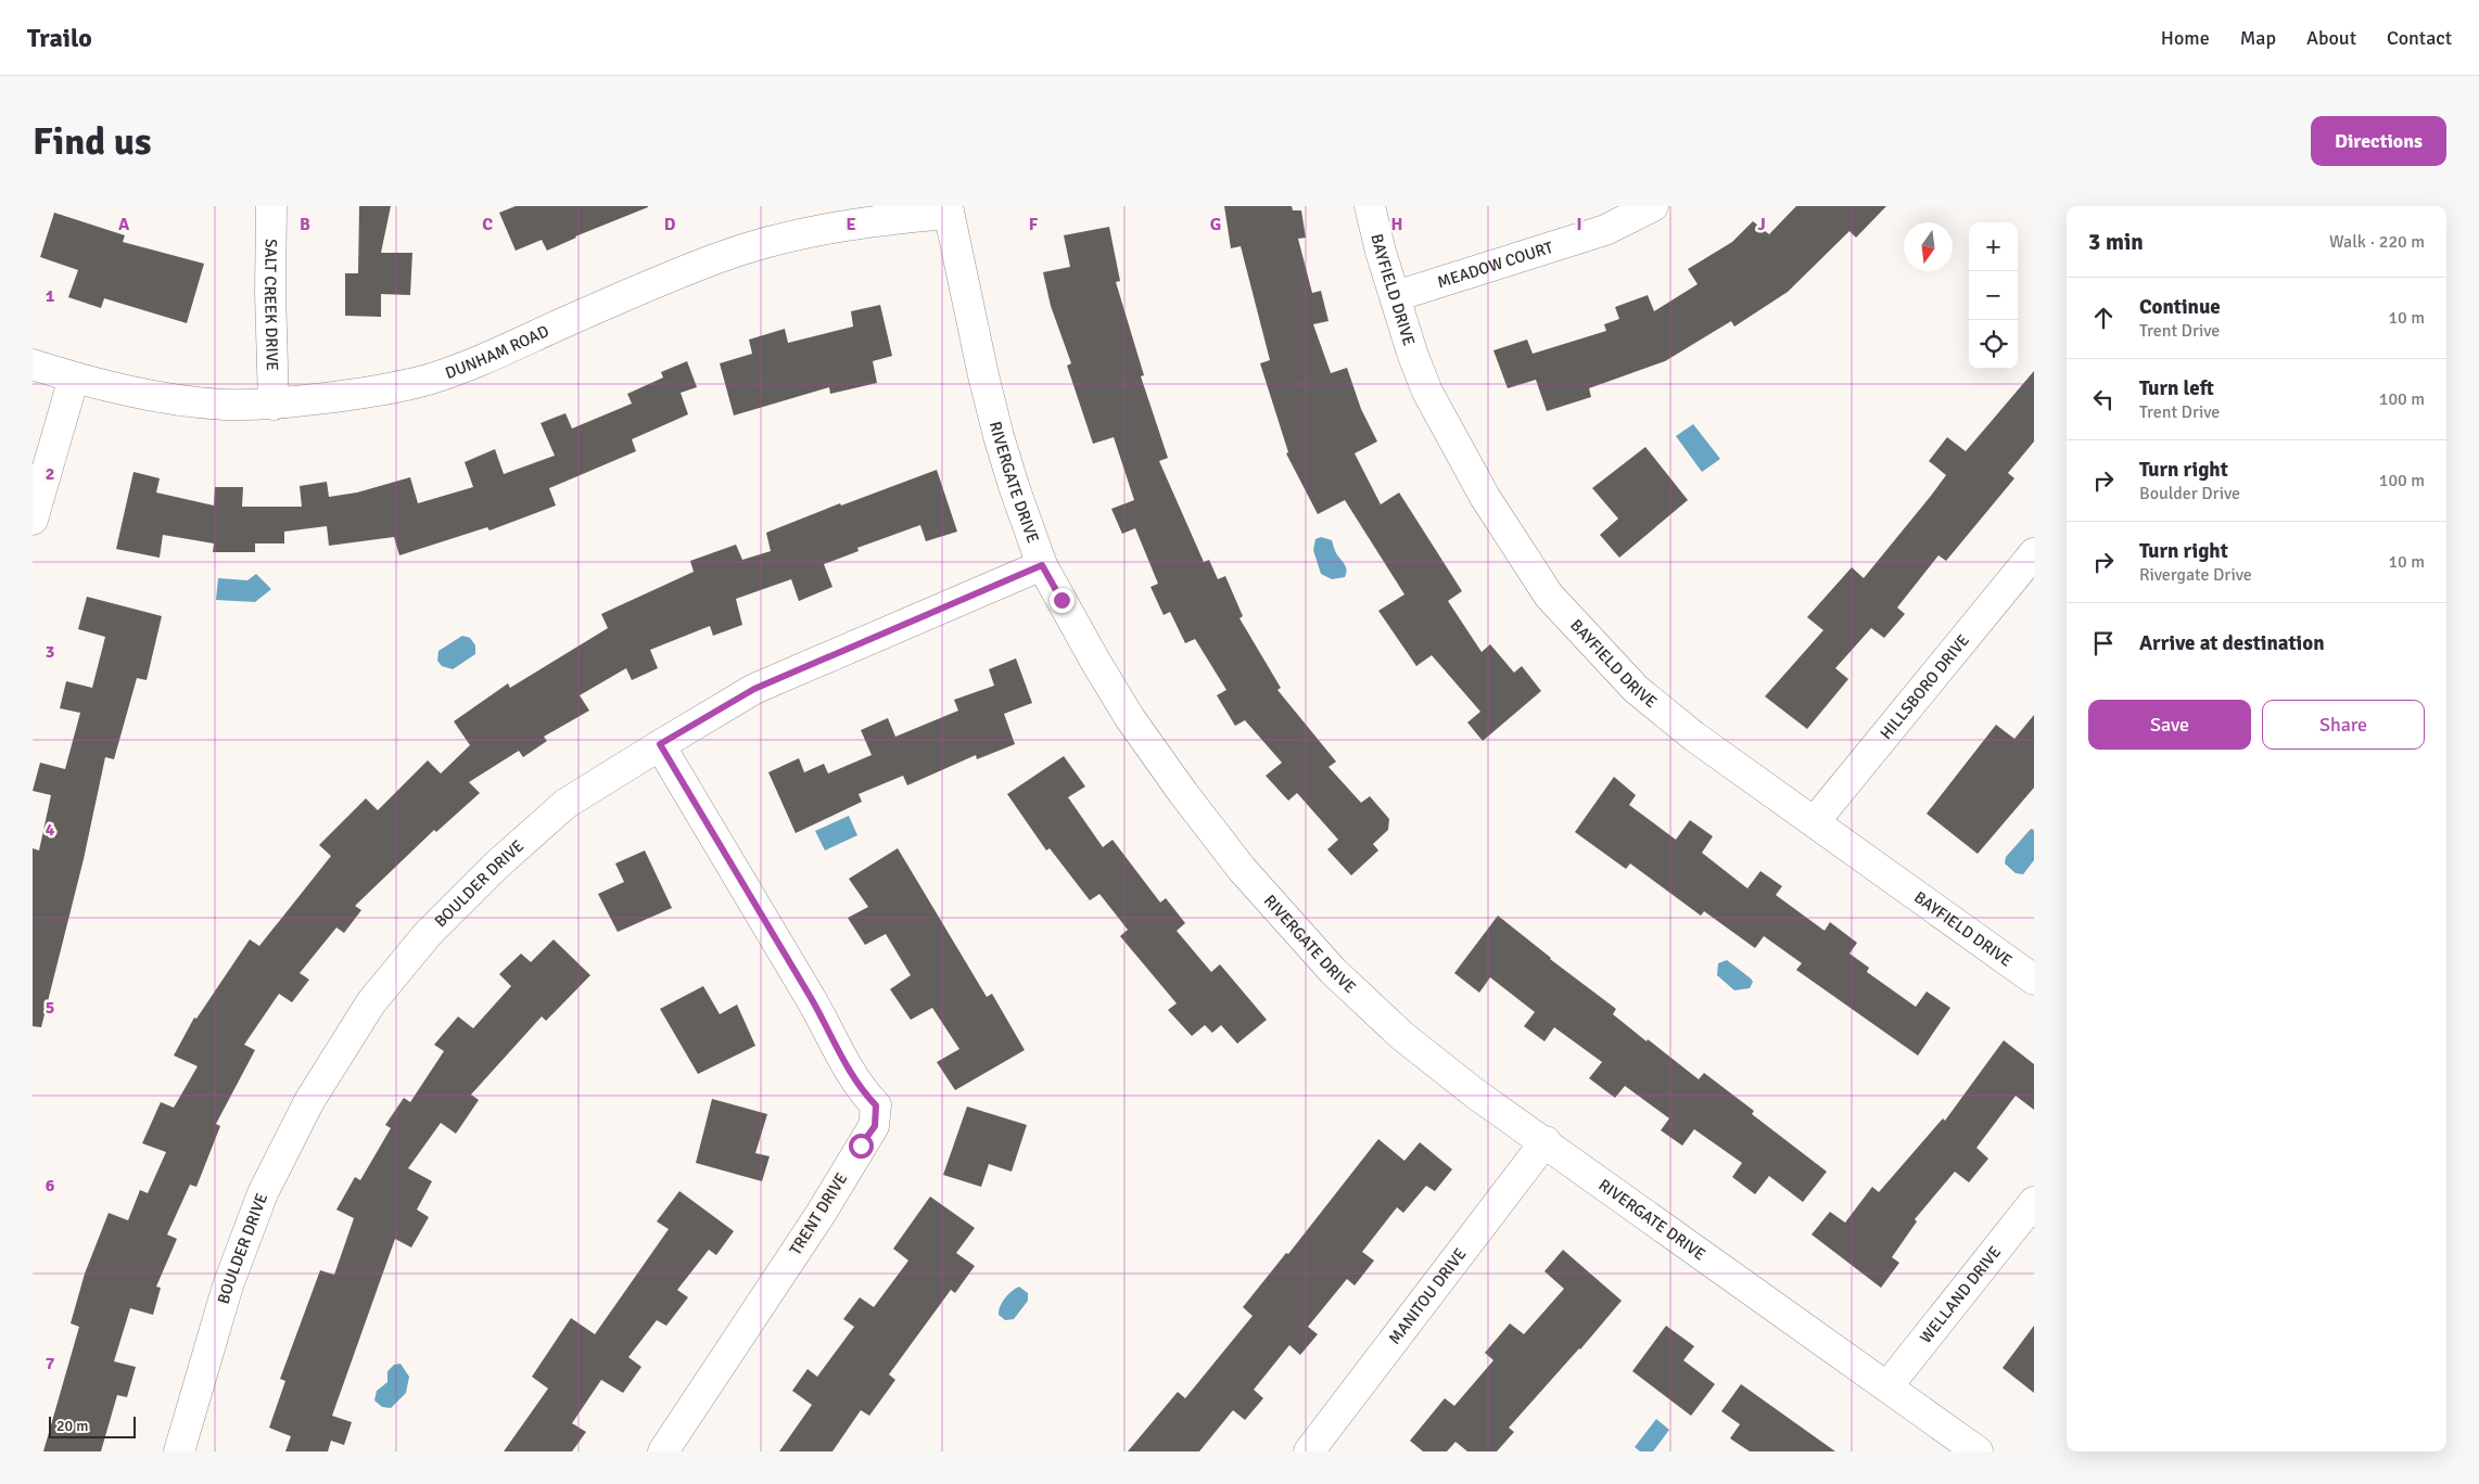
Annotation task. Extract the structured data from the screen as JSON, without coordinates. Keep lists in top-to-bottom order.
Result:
{
  "streets": {
    "street": [
      "MEADOW COURT",
      "BAYFIELD DRIVE",
      "SALT CREEK DRIVE",
      "DUNHAM ROAD",
      "RIVERGATE DRIVE",
      "HILLSBORO DRIVE",
      "BOULDER DRIVE",
      "TRENT DRIVE",
      "WELLAND DRIVE",
      "MANITOU DRIVE"
    ]
  },
  "crossings": [
    ["MEADOW COURT", "BAYFIELD DRIVE"],
    ["BAYFIELD DRIVE", "HILLSBORO DRIVE"],
    ["SALT CREEK DRIVE", "DUNHAM ROAD"],
    ["DUNHAM ROAD", "RIVERGATE DRIVE"],
    ["RIVERGATE DRIVE", "BOULDER DRIVE"],
    ["RIVERGATE DRIVE", "WELLAND DRIVE"],
    ["RIVERGATE DRIVE", "MANITOU DRIVE"],
    ["BOULDER DRIVE", "TRENT DRIVE"]
  ],
  "scale_bar": "20 m",
  "north": "bottom",
  "page": {
    "header": "Trailo",
    "nav": [
      "Home",
      "Map",
      "About",
      "Contact"
    ],
    "buttons": [
      "Directions",
      ["Save", "Share"]
    ],
    "title": "Find us",
    "heading": ["3 min", "Walk · 220 m"],
    "map_buttons": ["+", "−"],
    "list": [
      ["Continue", "Trent Drive", "10 m"],
      ["Turn left", "Trent Drive", "100 m"],
      ["Turn right", "Boulder Drive", "100 m"],
      ["Turn right", "Rivergate Drive", "10 m"],
      "Arrive at destination"
    ],
    "scale": "20 m"
  },
  "grid": {
    "columns": [
      "A",
      "B",
      "C",
      "D",
      "E",
      "F",
      "G",
      "H",
      "I",
      "J"
    ],
    "rows": [
      "1",
      "2",
      "3",
      "4",
      "5",
      "6",
      "7"
    ]
  }
}
